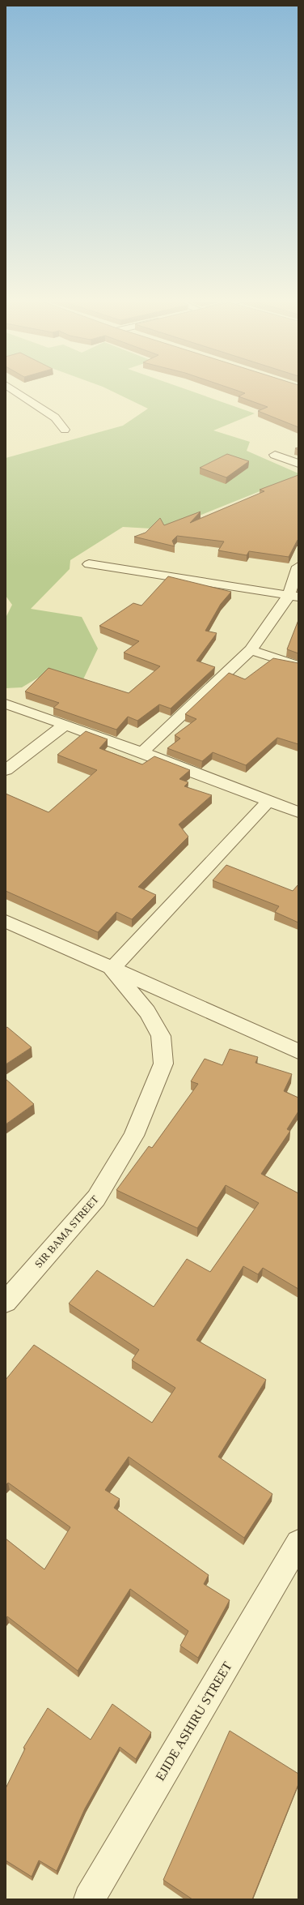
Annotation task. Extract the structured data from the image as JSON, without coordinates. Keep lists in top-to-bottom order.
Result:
{
  "streets": {
    "street": ["SIR BAMA STREET", "EJIDE ASHIRU STREET"]
  }
}
